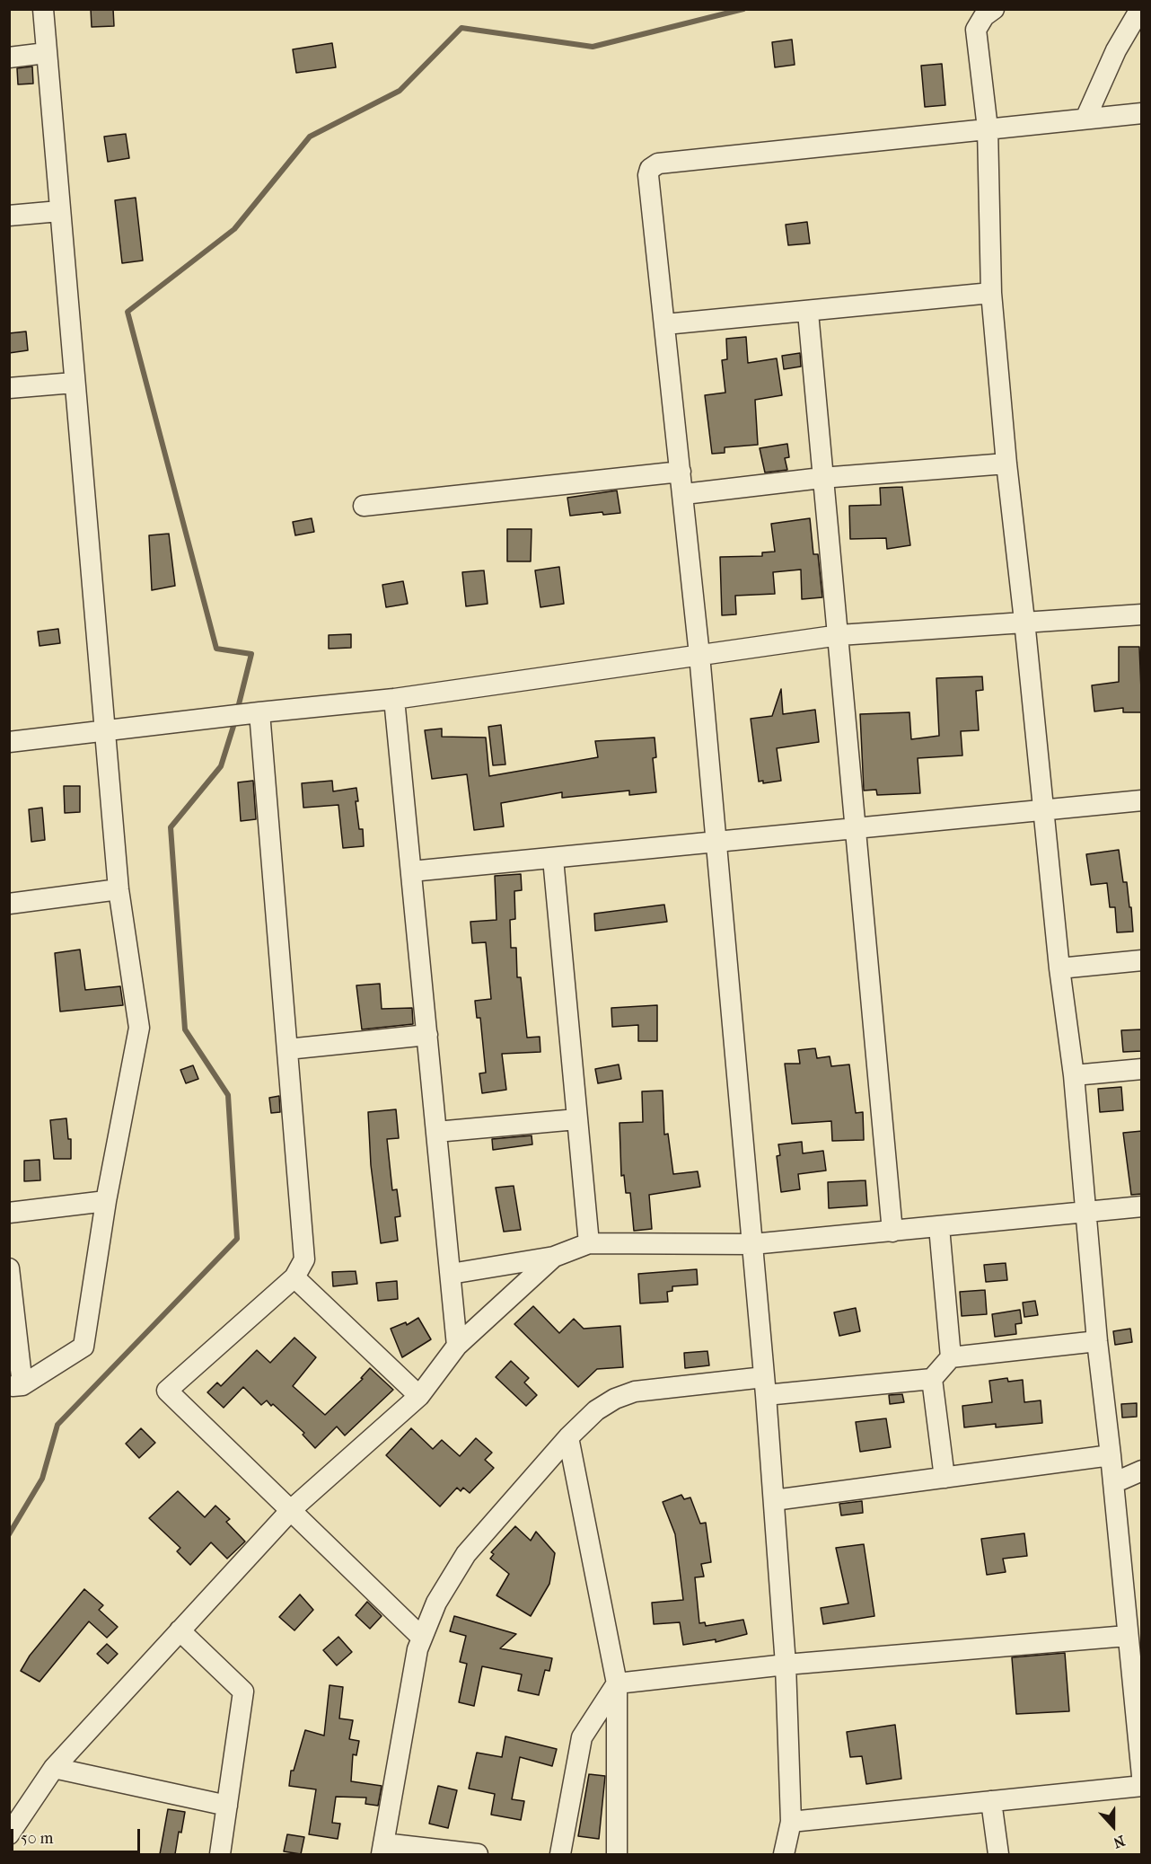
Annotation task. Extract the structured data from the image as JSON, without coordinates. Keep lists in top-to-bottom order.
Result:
{
  "scale_bar": "50 m",
  "north": "bottom"
}
